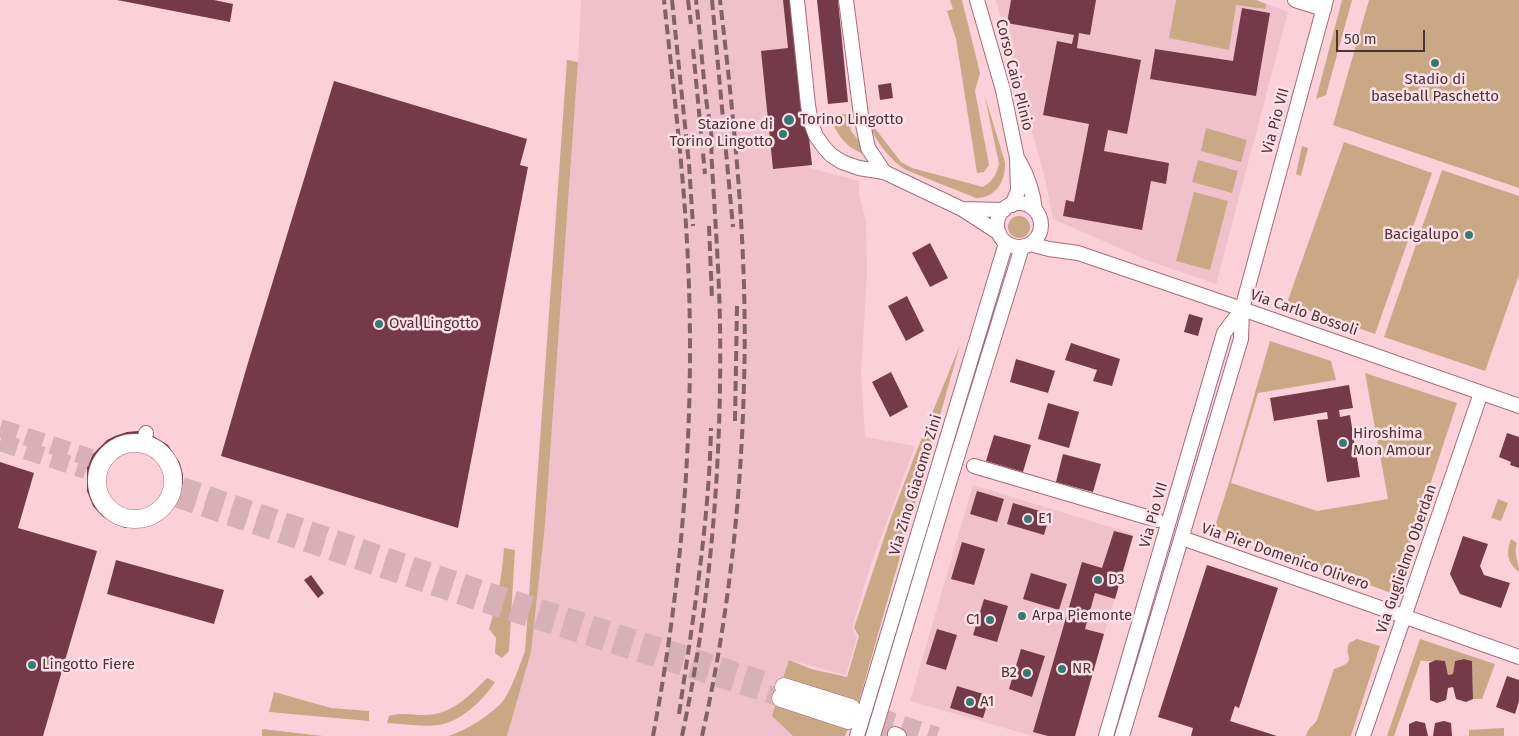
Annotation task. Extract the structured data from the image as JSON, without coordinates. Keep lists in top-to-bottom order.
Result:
{
  "streets": {
    "street": [
      "Corso Caio Plinio",
      "Via Pio VII",
      "Via Carlo Bossoli",
      "Via Zino Giacomo Zini",
      "Via Pier Domenico Olivero",
      "Via Guglielmo Oberdan"
    ]
  },
  "crossings": [
    ["Corso Caio Plinio", "Via Carlo Bossoli"],
    ["Corso Caio Plinio", "Via Zino Giacomo Zini"],
    ["Via Pio VII", "Via Carlo Bossoli"],
    ["Via Pio VII", "Via Pier Domenico Olivero"],
    ["Via Carlo Bossoli", "Via Zino Giacomo Zini"],
    ["Via Carlo Bossoli", "Via Guglielmo Oberdan"],
    ["Via Pier Domenico Olivero", "Via Guglielmo Oberdan"]
  ],
  "places": [
    "Stadio di baseball Paschetto",
    "Torino Lingotto",
    "Stazione di Torino Lingotto",
    "Bacigalupo",
    "Oval Lingotto",
    "Hiroshima Mon Amour",
    "E1",
    "D3",
    "Arpa Piemonte",
    "C1",
    "Lingotto Fiere",
    "NR",
    "B2",
    "A1"
  ],
  "scale_bar": "50 m"
}
